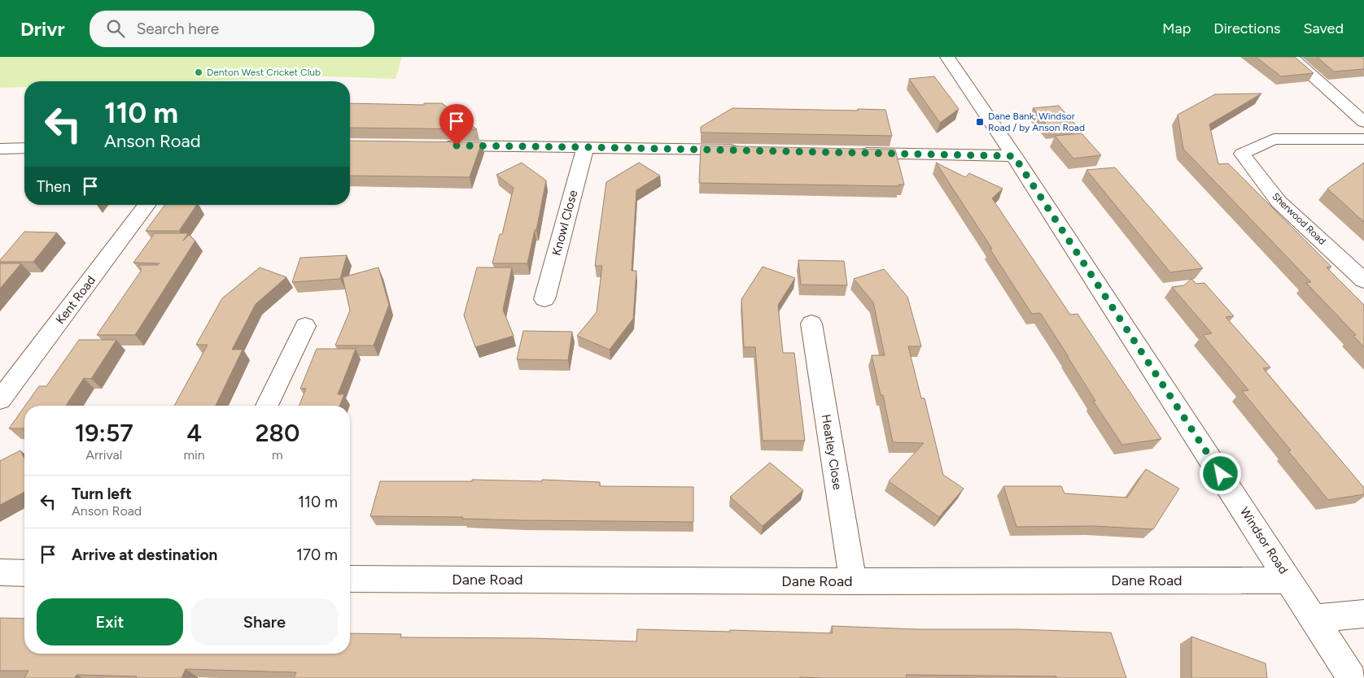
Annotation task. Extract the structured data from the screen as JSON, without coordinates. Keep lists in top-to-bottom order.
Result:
{
  "streets": {
    "street": [
      "Sherwood Road",
      "Knowl Close",
      "Kent Road",
      "Heatley Close",
      "Windsor Road",
      "Dane Road"
    ]
  },
  "crossings": [
    ["Heatley Close", "Dane Road"],
    ["Windsor Road", "Dane Road"]
  ],
  "places": {
    "other": ["Denton West Cricket Club"],
    "transit": ["Dane Bank, Windsor Road / by Anson Road"]
  },
  "page": {
    "header": "Drivr",
    "search": "Search here",
    "nav": ["Map", "Directions", "Saved"],
    "turn": ["110 m", "Anson Road"],
    "then": "Then",
    "eta": [
      "19:57",
      "Arrival",
      "4",
      "min",
      "280",
      "m"
    ],
    "list": [
      {
        "name": "Turn left",
        "note": "Anson Road",
        "value": "110 m"
      },
      {
        "name": "Arrive at destination",
        "value": "170 m"
      }
    ],
    "buttons": ["Exit", "Share"]
  }
}
